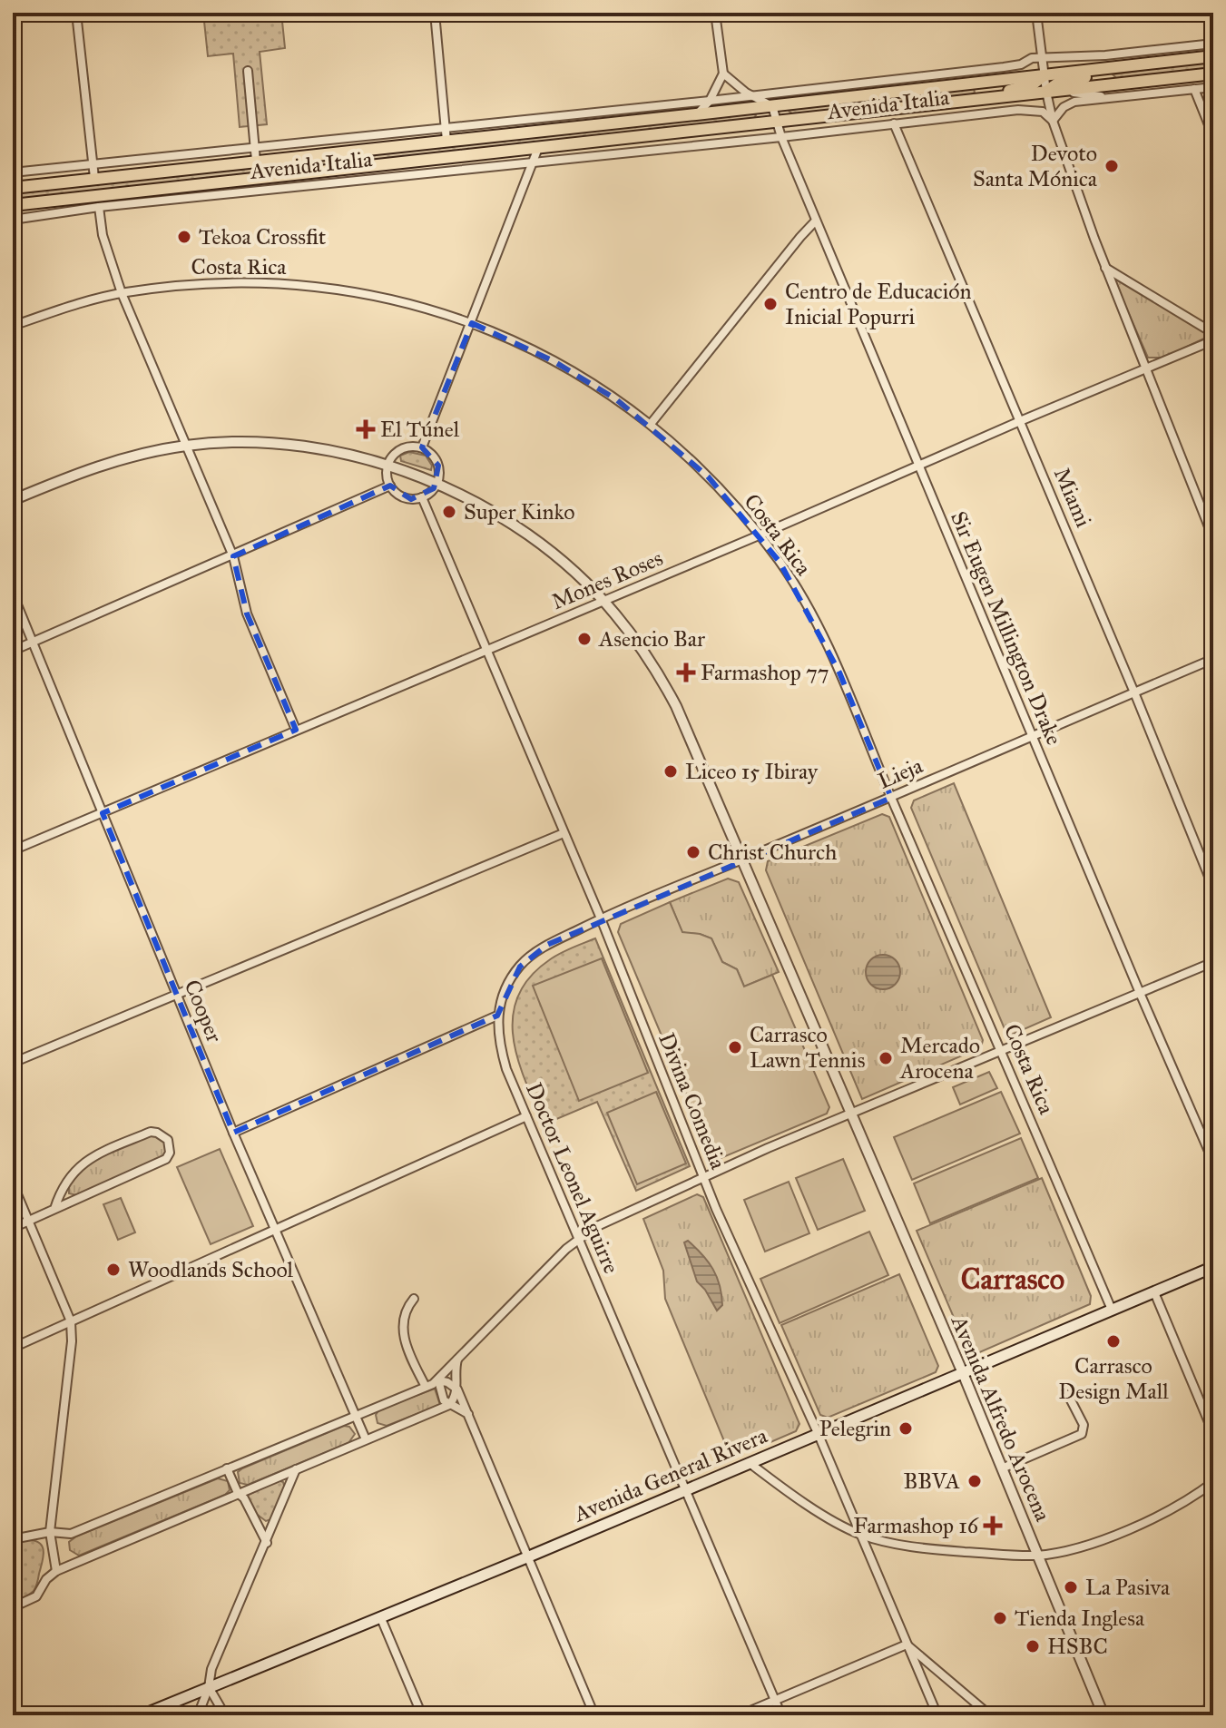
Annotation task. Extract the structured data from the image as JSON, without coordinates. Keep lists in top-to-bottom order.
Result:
{
  "streets": {
    "main road": ["Avenida Italia", "Avenida General Rivera"],
    "street": [
      "Costa Rica",
      "Miami",
      "Mones Roses",
      "Sir Eugen Millington Drake",
      "Lieja",
      "Cooper",
      "Divina Comedia",
      "Doctor Leonel Aguirre",
      "Avenida Alfredo Arocena"
    ]
  },
  "crossings": [
    ["Avenida Italia", "Miami"],
    ["Avenida Italia", "Sir Eugen Millington Drake"],
    ["Costa Rica", "Mones Roses"],
    ["Costa Rica", "Lieja"],
    ["Costa Rica", "Avenida General Rivera"],
    ["Miami", "Mones Roses"],
    ["Miami", "Lieja"],
    ["Mones Roses", "Sir Eugen Millington Drake"],
    ["Mones Roses", "Cooper"],
    ["Mones Roses", "Divina Comedia"],
    ["Mones Roses", "Avenida Alfredo Arocena"],
    ["Sir Eugen Millington Drake", "Lieja"],
    ["Lieja", "Divina Comedia"],
    ["Lieja", "Doctor Leonel Aguirre"],
    ["Lieja", "Avenida Alfredo Arocena"],
    ["Divina Comedia", "Doctor Leonel Aguirre"],
    ["Divina Comedia", "Avenida General Rivera"],
    ["Doctor Leonel Aguirre", "Avenida General Rivera"],
    ["Avenida Alfredo Arocena", "Avenida General Rivera"]
  ],
  "districts": ["Carrasco"],
  "places": {
    "other": [
      "Devoto Santa Mónica",
      "Tekoa Crossfit",
      "Centro de Educación Inicial Popurri",
      "Super Kinko",
      "Asencio Bar",
      "Liceo 15 Ibiray",
      "Christ Church",
      "Carrasco Lawn Tennis",
      "Mercado Arocena",
      "Woodlands School",
      "Carrasco Design Mall",
      "Pelegrin",
      "BBVA",
      "La Pasiva",
      "Tienda Inglesa",
      "HSBC"
    ],
    "health": ["El Túnel", "Farmashop 77", "Farmashop 16"]
  }
}
